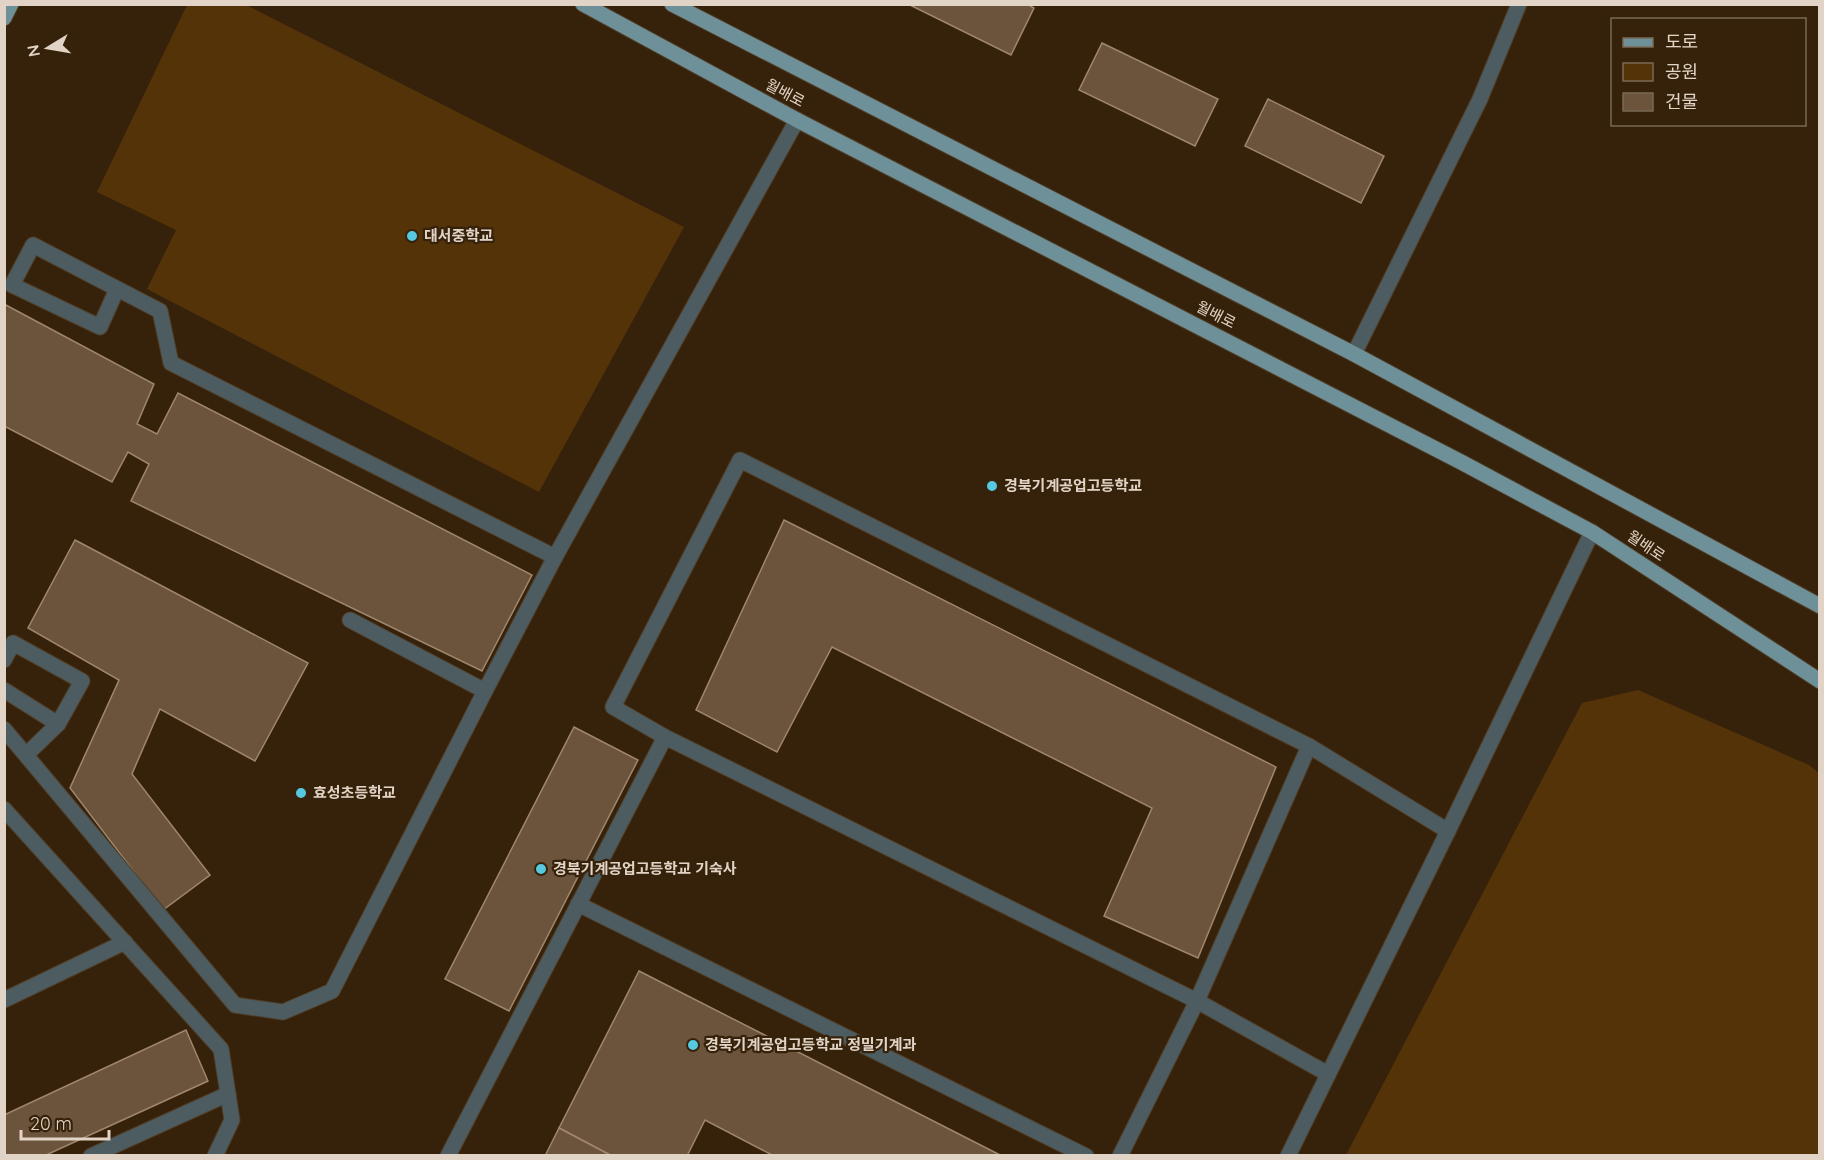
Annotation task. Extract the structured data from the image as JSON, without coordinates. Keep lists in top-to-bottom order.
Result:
{
  "streets": {
    "main road": ["월배로"]
  },
  "places": [
    "대서중학교",
    "경북기계공업고등학교",
    "효성초등학교",
    "경북기계공업고등학교 기숙사",
    "경북기계공업고등학교 정밀기계과"
  ],
  "legend": ["도로", "공원", "건물"],
  "scale_bar": "20 m",
  "north": "left"
}
